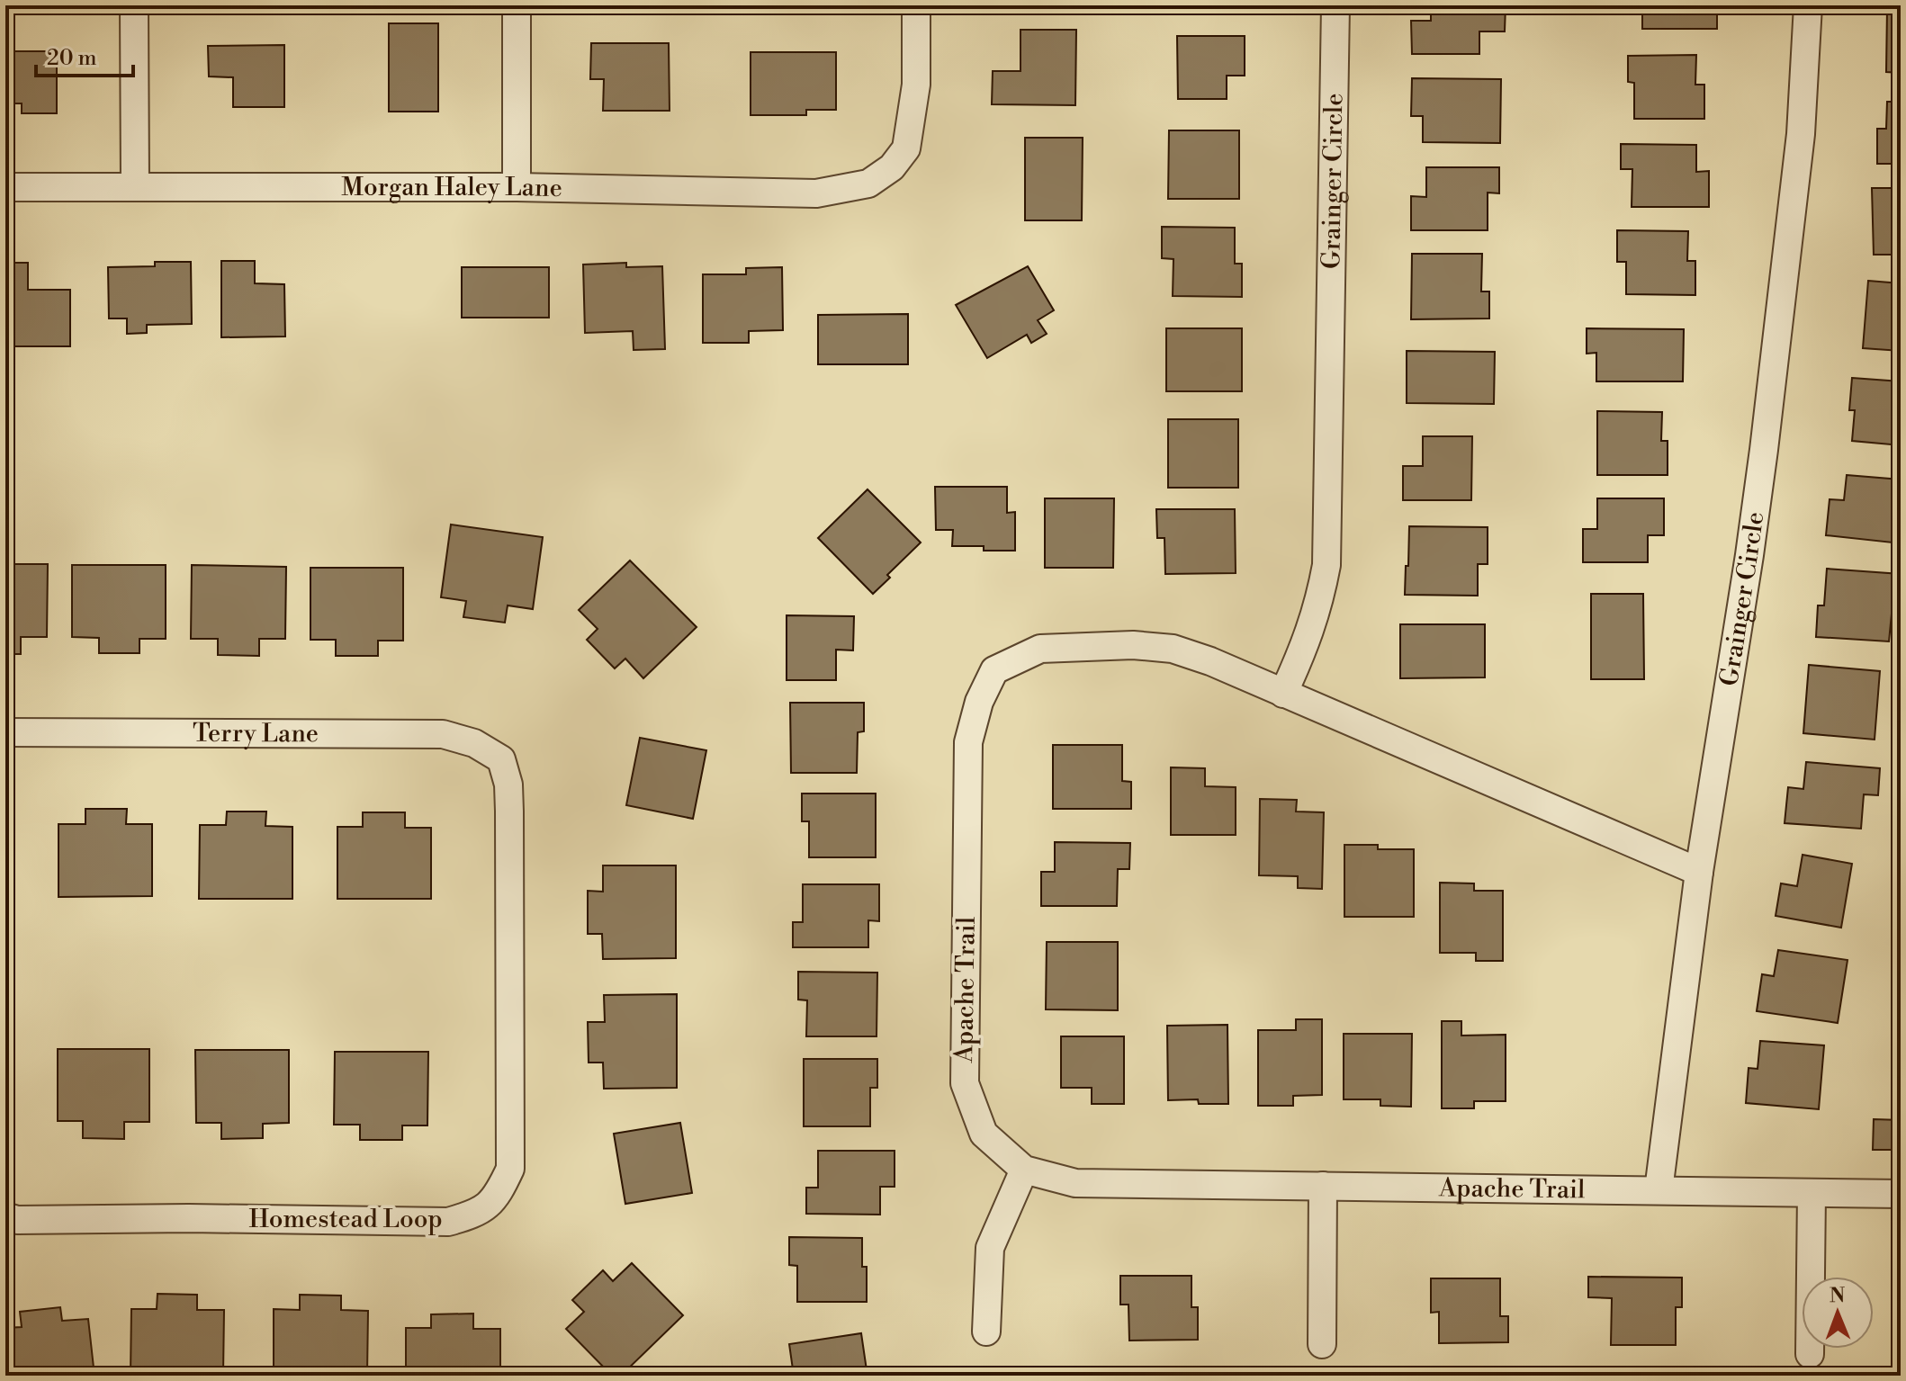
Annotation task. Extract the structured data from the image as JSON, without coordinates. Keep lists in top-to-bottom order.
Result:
{
  "streets": {
    "street": [
      "Grainger Circle",
      "Morgan Haley Lane",
      "Terry Lane",
      "Apache Trail",
      "Homestead Loop"
    ]
  },
  "crossings": [
    ["Grainger Circle", "Apache Trail"],
    ["Terry Lane", "Homestead Loop"]
  ],
  "scale_bar": "20 m",
  "north": "top"
}
